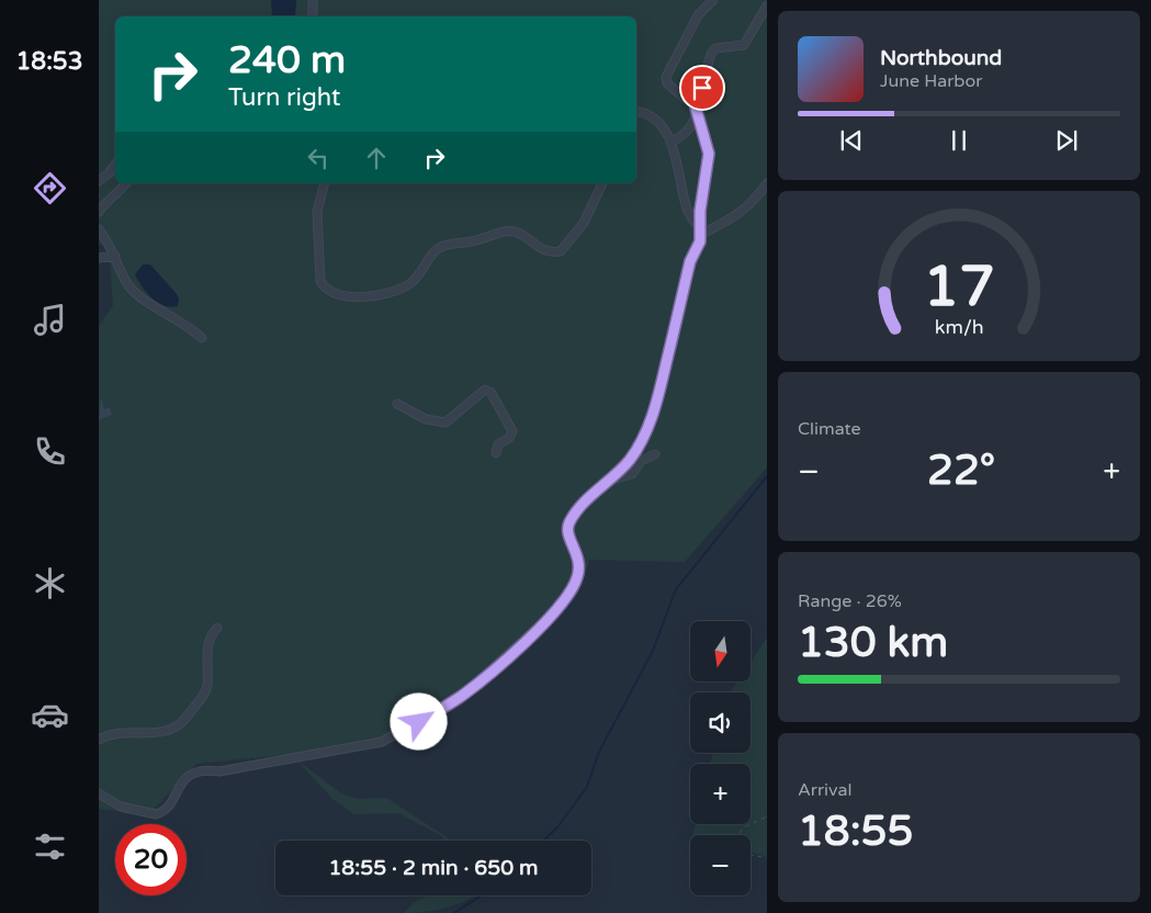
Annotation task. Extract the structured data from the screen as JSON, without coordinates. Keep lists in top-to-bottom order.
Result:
{
  "north": "bottom",
  "page": {
    "tabs": "18:53",
    "turn": ["240 m", "Turn right"],
    "song": ["Northbound", "June Harbor"],
    "tile": [
      "Climate",
      ["Range · 26%", "130 km"],
      ["Arrival", "18:55"]
    ],
    "heat": ["−", "22°", "+"],
    "map_buttons": ["+", "−"],
    "limit": "20",
    "trip": "18:55 · 2 min · 650 m",
    "gauge": ["17", "km/h"]
  }
}
